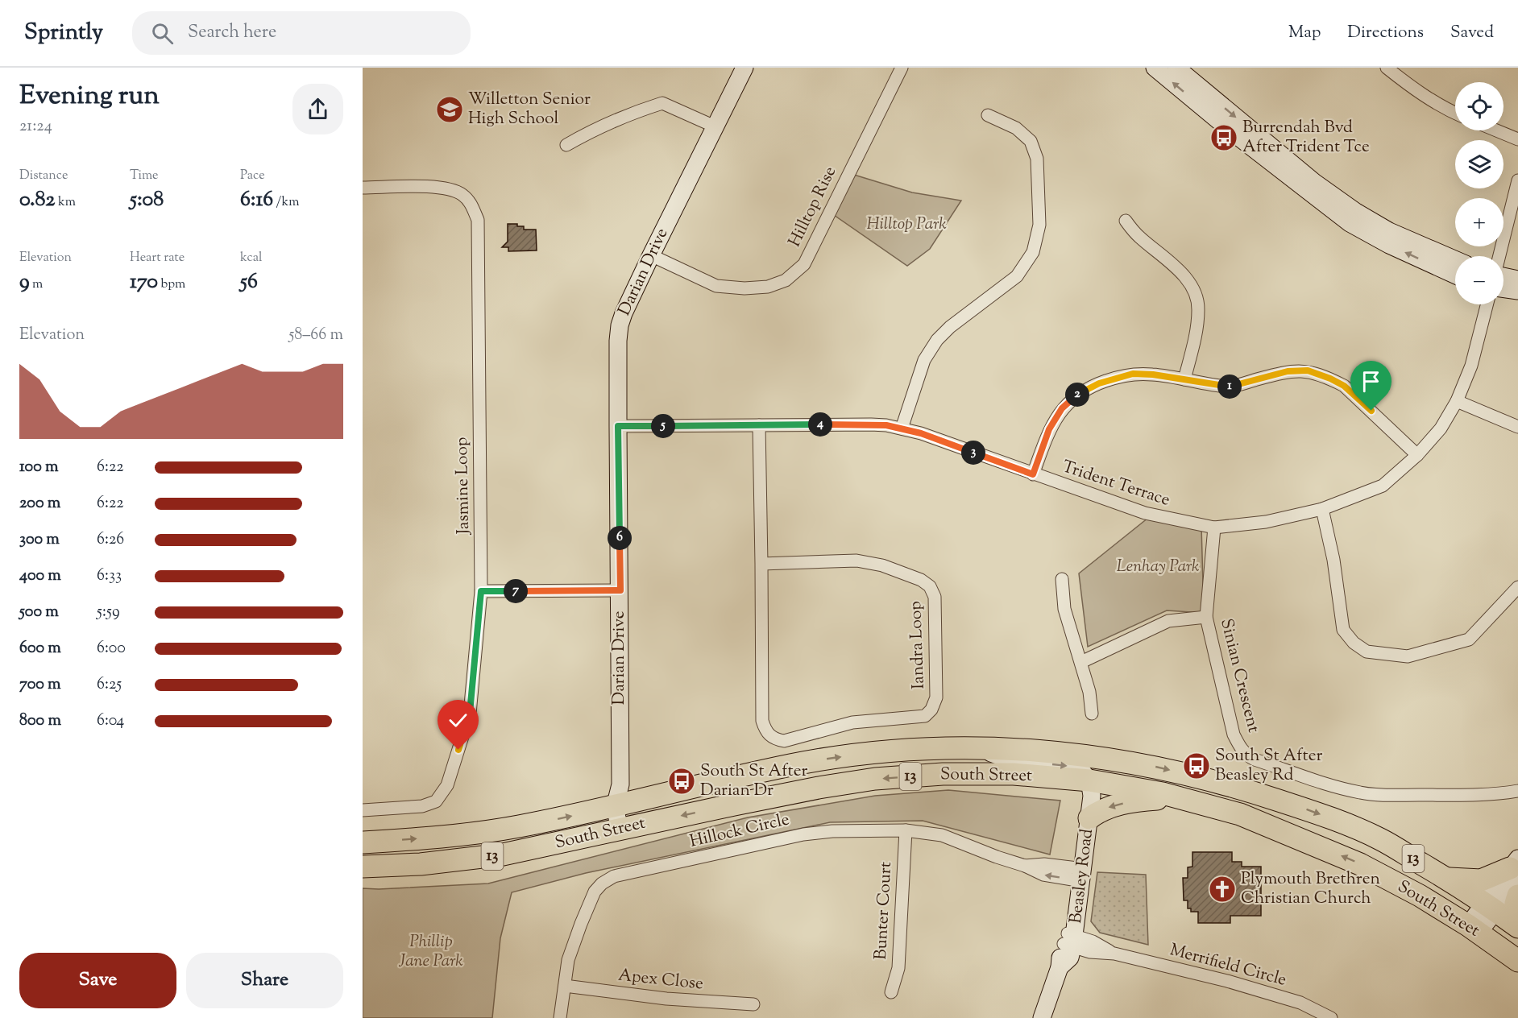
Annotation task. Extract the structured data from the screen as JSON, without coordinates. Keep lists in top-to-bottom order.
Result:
{
  "streets": {
    "highway": ["South Street", "13"],
    "main road": ["Darian Drive", "Beasley Road"],
    "street": [
      "Hilltop Rise",
      "Trident Terrace",
      "Jasmine Loop",
      "Iandra Loop",
      "Sinian Crescent",
      "Hillock Circle",
      "Bunter Court",
      "Merrifield Circle",
      "Apex Close"
    ]
  },
  "crossings": [
    ["Hilltop Rise", "Darian Drive"],
    ["Darian Drive", "Trident Terrace"],
    ["Darian Drive", "South Street"],
    ["Trident Terrace", "Iandra Loop"],
    ["Trident Terrace", "Sinian Crescent"],
    ["South Street", "Beasley Road"],
    ["Hillock Circle", "Beasley Road"],
    ["Hillock Circle", "Bunter Court"],
    ["Hillock Circle", "Apex Close"],
    ["Beasley Road", "Merrifield Circle"]
  ],
  "parks": ["Hilltop Park", "Lenhay Park", "Phillip Jane Park"],
  "places": {
    "school or university": ["Willetton Senior High School"],
    "bus stop": ["Burrendah Bvd After Trident Tce", "South St After Beasley Rd", "South St After Darian Dr"],
    "church": ["Plymouth Brethren Christian Church"]
  },
  "page": {
    "header": "Sprintly",
    "search": "Search here",
    "nav": ["Map", "Directions", "Saved"],
    "heading": ["Evening run", "21:24"],
    "map_buttons": ["+", "−"],
    "stats": [
      ["Distance", "0.82 km"],
      ["Time", "5:08"],
      ["Pace", "6:16 /km"],
      ["Elevation", "9 m"],
      ["Heart rate", "170 bpm"],
      ["kcal", "56"]
    ],
    "chart": ["Elevation", "58–66 m"],
    "pins": [
      "1",
      "2",
      "4",
      "5",
      "3",
      "6",
      "7"
    ],
    "list": [
      {
        "name": "100 m",
        "note": "6:22"
      },
      {
        "name": "200 m",
        "note": "6:22"
      },
      {
        "name": "300 m",
        "note": "6:26"
      },
      {
        "name": "400 m",
        "note": "6:33"
      },
      {
        "name": "500 m",
        "note": "5:59"
      },
      {
        "name": "600 m",
        "note": "6:00"
      },
      {
        "name": "700 m",
        "note": "6:25"
      },
      {
        "name": "800 m",
        "note": "6:04"
      }
    ],
    "buttons": ["Save", "Share"]
  }
}
